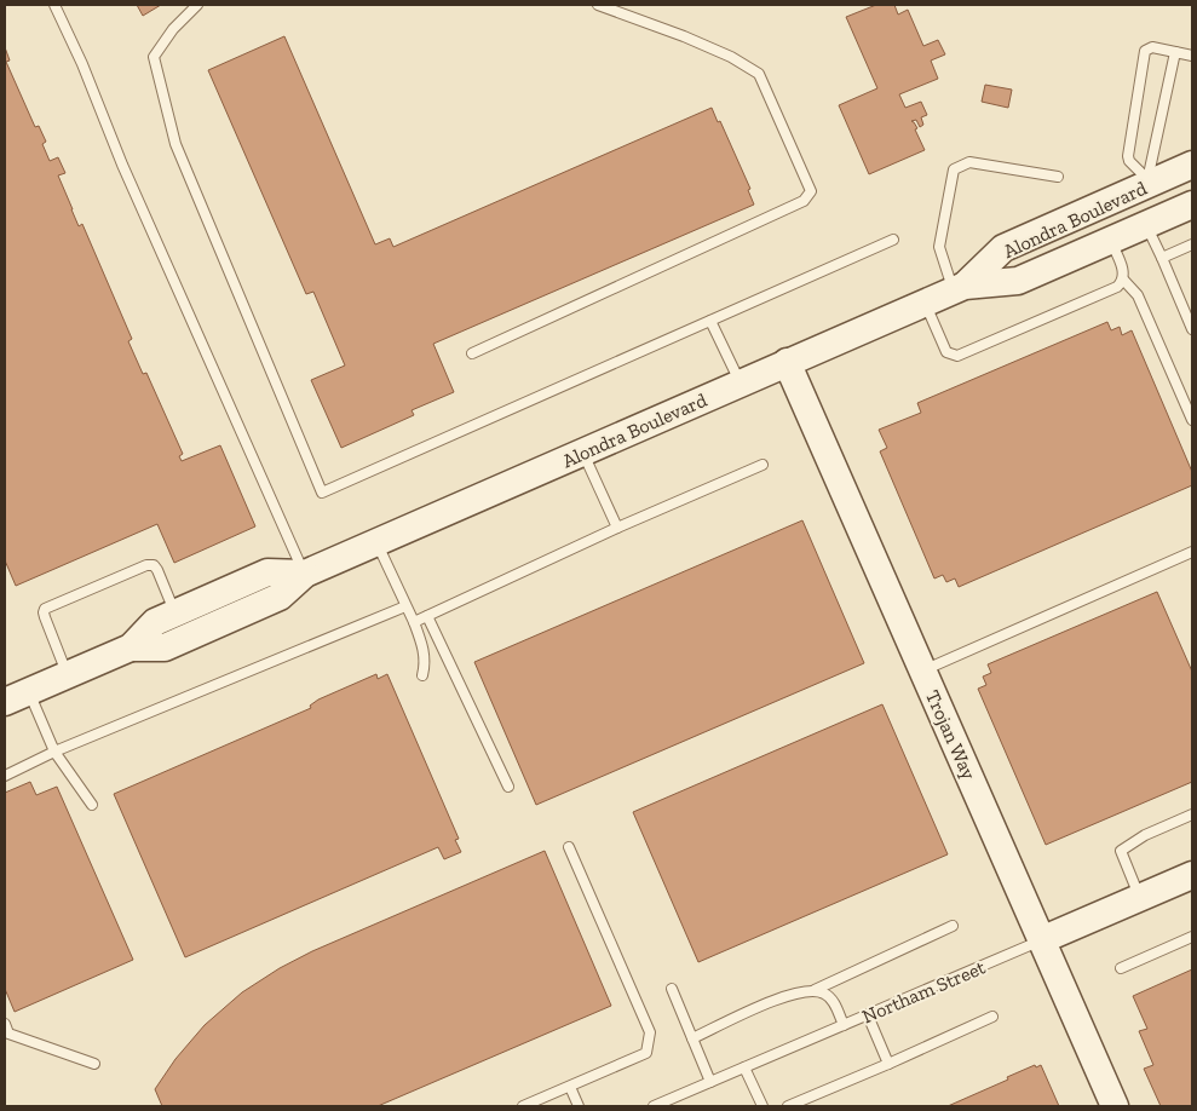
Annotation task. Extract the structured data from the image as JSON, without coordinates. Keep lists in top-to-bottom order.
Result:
{
  "streets": {
    "main road": ["Alondra Boulevard", "Trojan Way", "Northam Street"]
  },
  "crossings": [
    ["Alondra Boulevard", "Trojan Way"],
    ["Trojan Way", "Northam Street"]
  ]
}
